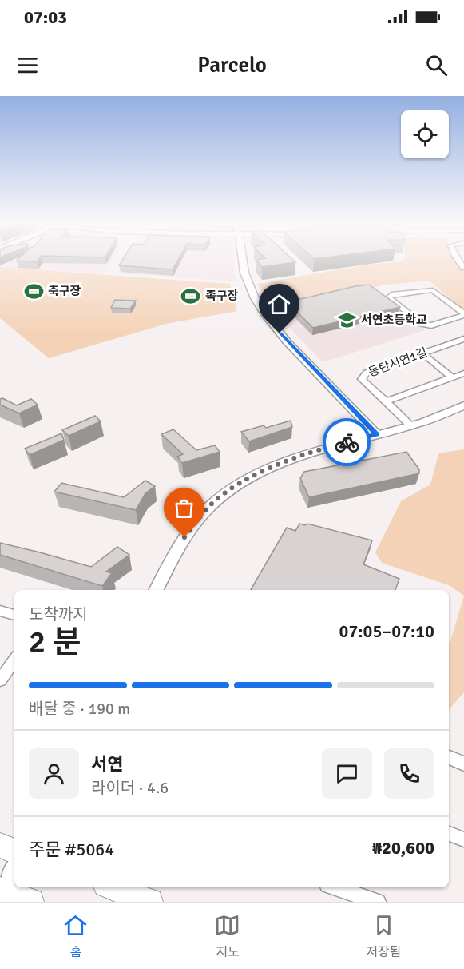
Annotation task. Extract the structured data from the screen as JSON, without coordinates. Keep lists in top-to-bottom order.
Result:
{
  "streets": {
    "street": ["동탄서연1길"]
  },
  "places": {
    "sports": ["축구장", "족구장"],
    "school or university": ["서연초등학교"]
  },
  "page": {
    "status": "07:03",
    "header": "Parcelo",
    "heading": ["2 분", "도착까지", "07:05–07:10"],
    "panel": [
      "서연",
      "라이더 · 4.6",
      "주문 #5064",
      "₩20,600"
    ],
    "bar": "배달 중 · 190 m",
    "tabs": ["홈", "지도", "저장됨"]
  }
}
